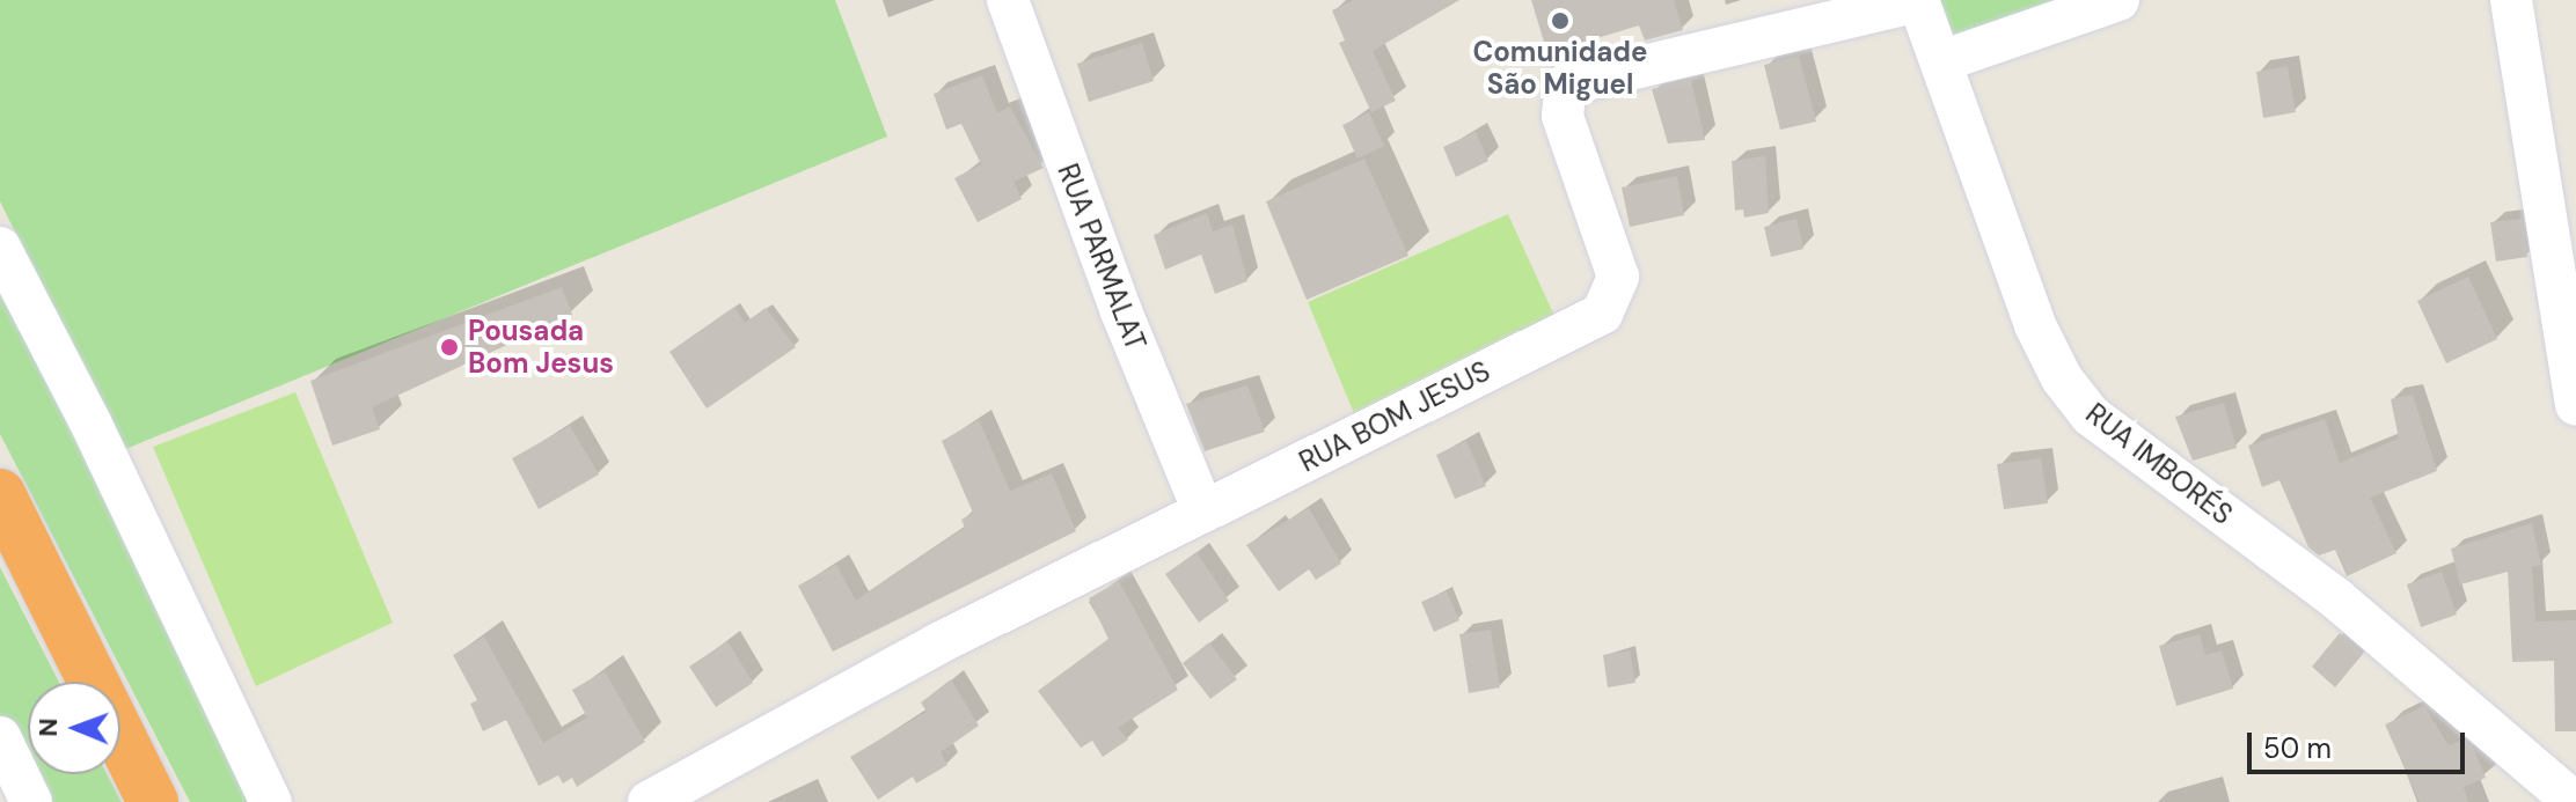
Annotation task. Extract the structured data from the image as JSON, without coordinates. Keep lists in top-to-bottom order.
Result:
{
  "streets": {
    "street": ["RUA PARMALAT", "RUA BOM JESUS", "RUA IMBORÉS"]
  },
  "crossings": [
    ["RUA PARMALAT", "RUA BOM JESUS"],
    ["RUA BOM JESUS", "RUA IMBORÉS"]
  ],
  "places": ["Comunidade São Miguel", "Pousada Bom Jesus"],
  "scale_bar": "50 m",
  "north": "left"
}
